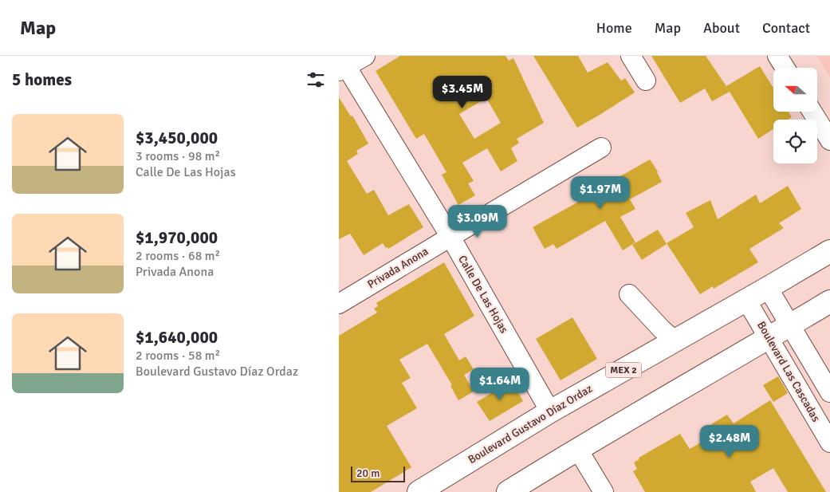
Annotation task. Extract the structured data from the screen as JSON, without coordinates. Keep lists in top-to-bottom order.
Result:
{
  "streets": {
    "main road": ["MEX 2", "Boulevard Gustavo Díaz Ordaz"],
    "street": ["Privada Anona", "Calle De Las Hojas", "Boulevard Las Cascadas"]
  },
  "crossings": [
    ["Privada Anona", "Calle De Las Hojas"],
    ["Calle De Las Hojas", "Boulevard Gustavo Díaz Ordaz"],
    ["Boulevard Las Cascadas", "Boulevard Gustavo Díaz Ordaz"]
  ],
  "scale_bar": "20 m",
  "north": "left",
  "page": {
    "header": "Map",
    "nav": [
      "Home",
      "Map",
      "About",
      "Contact"
    ],
    "heading": "5 homes",
    "price": [
      "$3.45M",
      "$1.97M",
      "$3.09M",
      "$1.64M",
      "$2.48M"
    ],
    "list": [
      {
        "name": "$3,450,000",
        "note": "3 rooms · 98 m² · Calle De Las Hojas"
      },
      {
        "name": "$1,970,000",
        "note": "2 rooms · 68 m² · Privada Anona"
      },
      {
        "name": "$1,640,000",
        "note": "2 rooms · 58 m² · Boulevard Gustavo Díaz Ordaz"
      }
    ],
    "scale": "20 m"
  }
}
